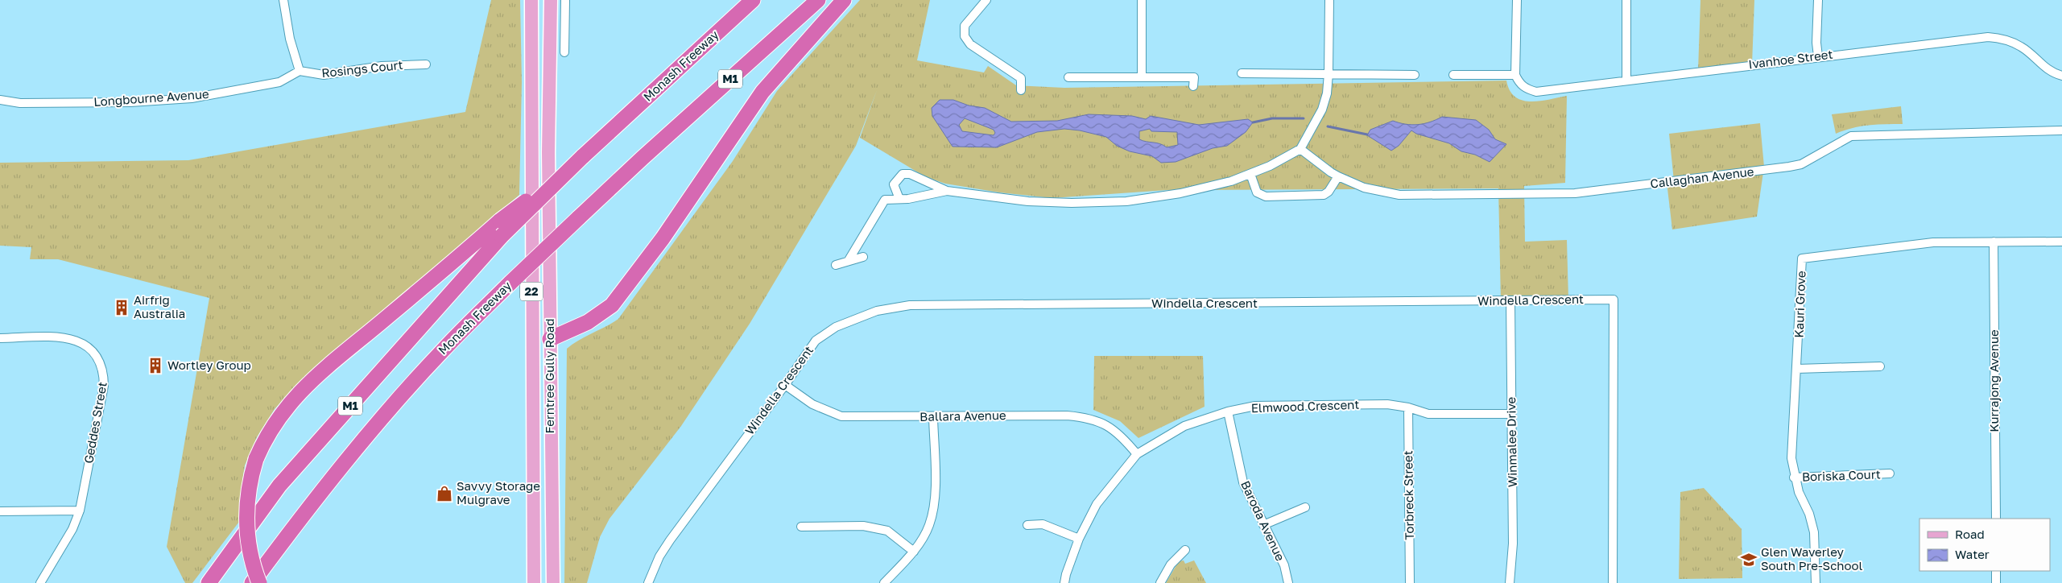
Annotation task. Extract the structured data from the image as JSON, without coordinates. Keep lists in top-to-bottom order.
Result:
{
  "streets": {
    "highway": ["Monash Freeway", "M1"],
    "main road": ["22", "Ferntree Gully Road"],
    "street": [
      "Ivanhoe Street",
      "Rosings Court",
      "Longbourne Avenue",
      "Callaghan Avenue",
      "Windella Crescent",
      "Kauri Grove",
      "Kurrajong Avenue",
      "Elmwood Crescent",
      "Ballara Avenue",
      "Geddes Street",
      "Winmalee Drive",
      "Boriska Court",
      "Torbreck Street",
      "Baroda Avenue"
    ]
  },
  "crossings": [
    ["Rosings Court", "Longbourne Avenue"],
    ["Windella Crescent", "Ballara Avenue"],
    ["Windella Crescent", "Winmalee Drive"],
    ["Kauri Grove", "Kurrajong Avenue"],
    ["Kauri Grove", "Boriska Court"],
    ["Elmwood Crescent", "Ballara Avenue"],
    ["Elmwood Crescent", "Winmalee Drive"],
    ["Elmwood Crescent", "Torbreck Street"],
    ["Elmwood Crescent", "Baroda Avenue"]
  ],
  "places": {
    "building": ["Airfrig Australia", "Wortley Group"],
    "shop": ["Savvy Storage Mulgrave"],
    "school or university": ["Glen Waverley South Pre-School"]
  },
  "legend": ["Road", "Water"]
}
